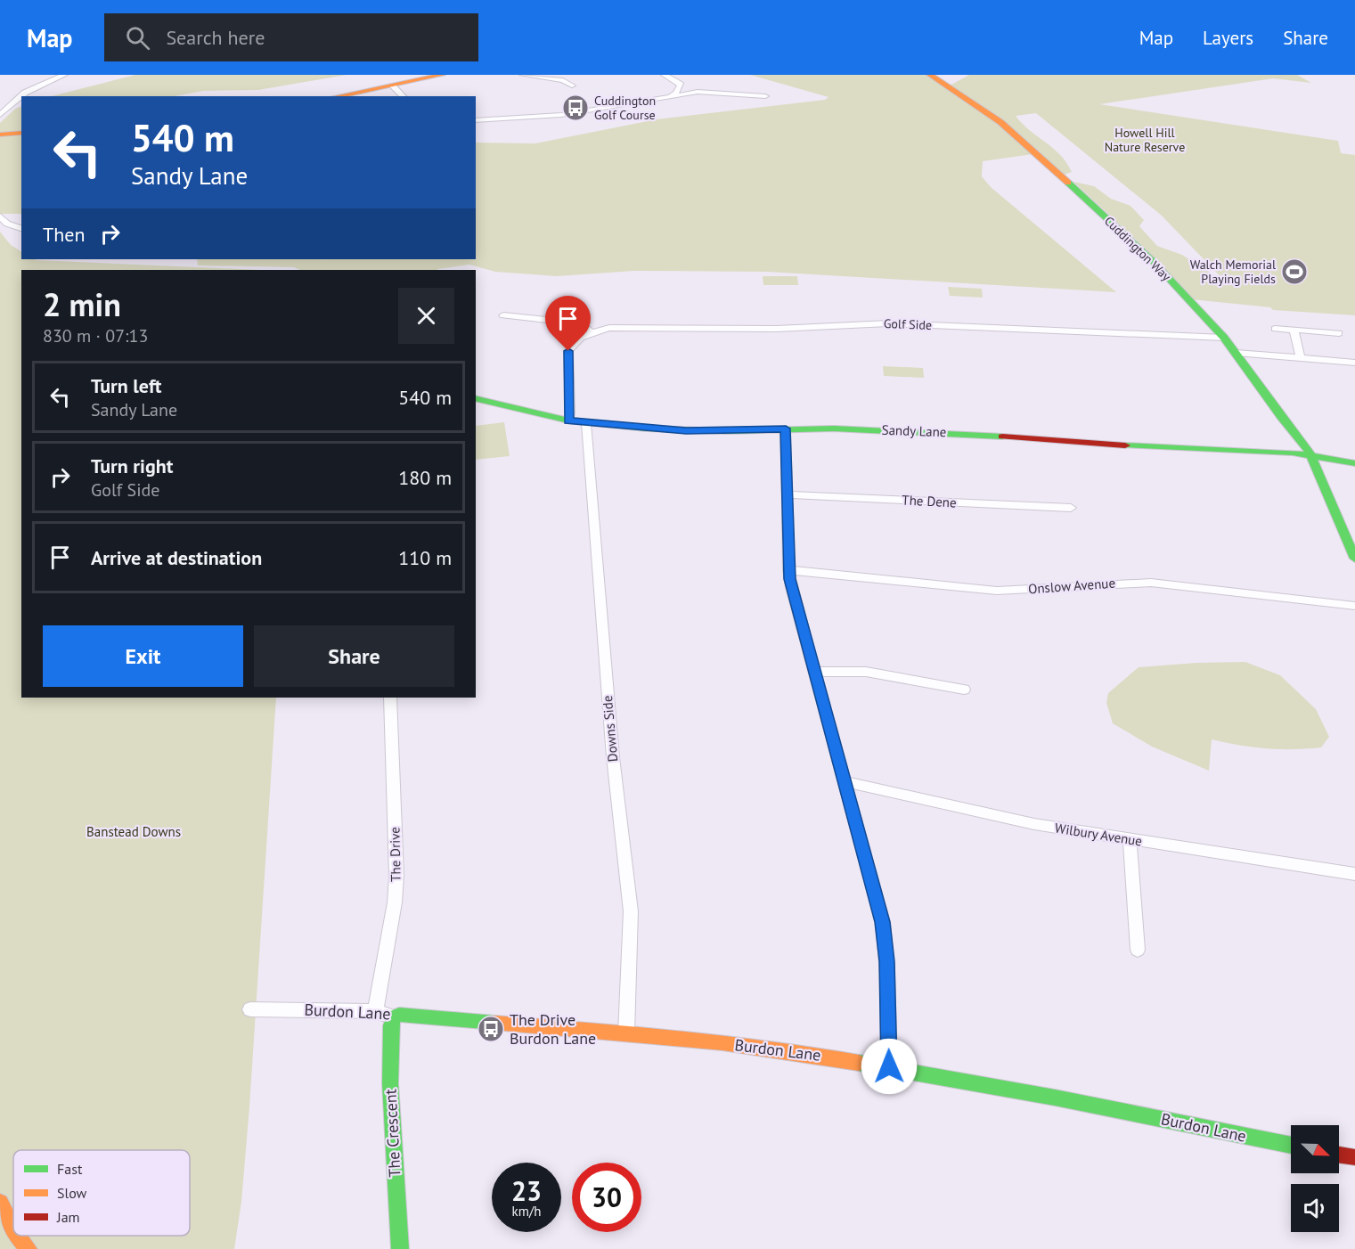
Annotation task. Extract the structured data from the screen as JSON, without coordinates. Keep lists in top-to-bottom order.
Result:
{
  "streets": {
    "main road": [
      "Cuddington Way",
      "Sandy Lane",
      "Burdon Lane",
      "The Crescent"
    ],
    "street": [
      "Golf Side",
      "The Dene",
      "Onslow Avenue",
      "Downs Side",
      "Wilbury Avenue",
      "The Drive"
    ]
  },
  "crossings": [
    ["Cuddington Way", "Golf Side"],
    ["Cuddington Way", "Sandy Lane"],
    ["Golf Side", "Sandy Lane"],
    ["Sandy Lane", "Downs Side"],
    ["Downs Side", "Burdon Lane"],
    ["The Drive", "Burdon Lane"],
    ["Burdon Lane", "The Crescent"]
  ],
  "parks": ["Howell Hill Nature Reserve", "Banstead Downs"],
  "places": {
    "bus stop": ["Cuddington Golf Course", "The Drive Burdon Lane"],
    "sports": ["Walch Memorial Playing Fields"]
  },
  "legend": ["Fast", "Slow", "Jam"],
  "north": "bottom right",
  "page": {
    "header": "Map",
    "search": "Search here",
    "nav": ["Map", "Layers", "Share"],
    "turn": ["540 m", "Sandy Lane"],
    "then": "Then",
    "heading": ["2 min", "830 m · 07:13"],
    "list": [
      {
        "name": "Turn left",
        "note": "Sandy Lane",
        "value": "540 m"
      },
      {
        "name": "Turn right",
        "note": "Golf Side",
        "value": "180 m"
      },
      {
        "name": "Arrive at destination",
        "value": "110 m"
      }
    ],
    "buttons": ["Exit", "Share"],
    "speed": "23 km/h",
    "limit": "30"
  }
}
